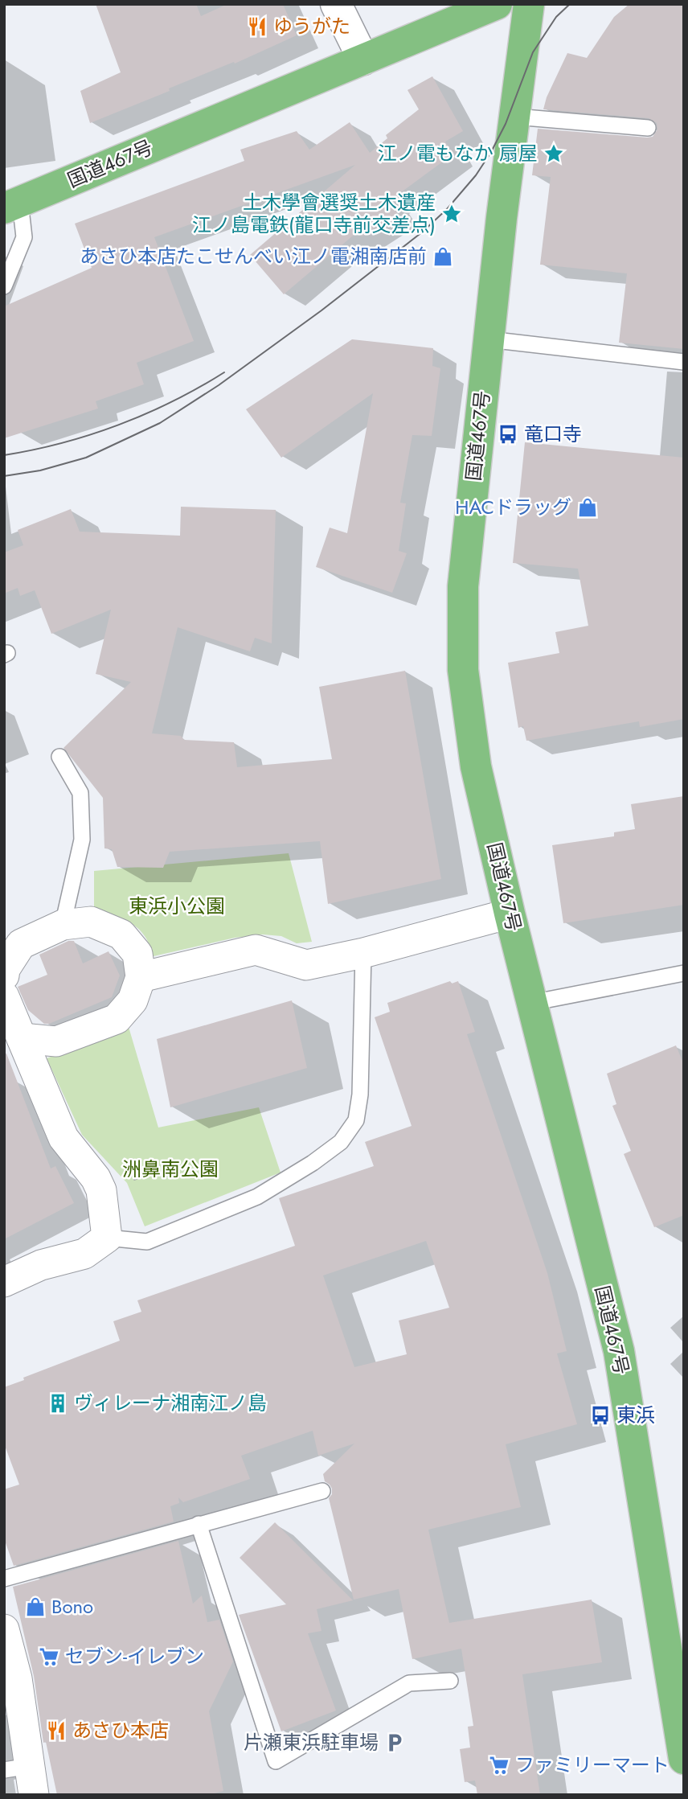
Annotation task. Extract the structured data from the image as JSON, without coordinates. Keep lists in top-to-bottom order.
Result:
{
  "streets": {
    "highway": ["国道467号"]
  },
  "parks": ["東浜小公園", "洲鼻南公園"],
  "places": {
    "restaurant": ["ゆうがた", "あさひ本店"],
    "place": ["江ノ電もなか 扇屋", "土木學會選奨土木遺産 江ノ島電鉄(龍口寺前交差点)"],
    "shop": ["あさひ本店たこせんべい江ノ電湘南店前", "HACドラッグ", "Bono"],
    "bus stop": ["竜口寺", "東浜"],
    "building": ["ヴィレーナ湘南江ノ島"],
    "supermarket": ["セブン-イレブン", "ファミリーマート"],
    "parking": ["片瀬東浜駐車場"]
  }
}
